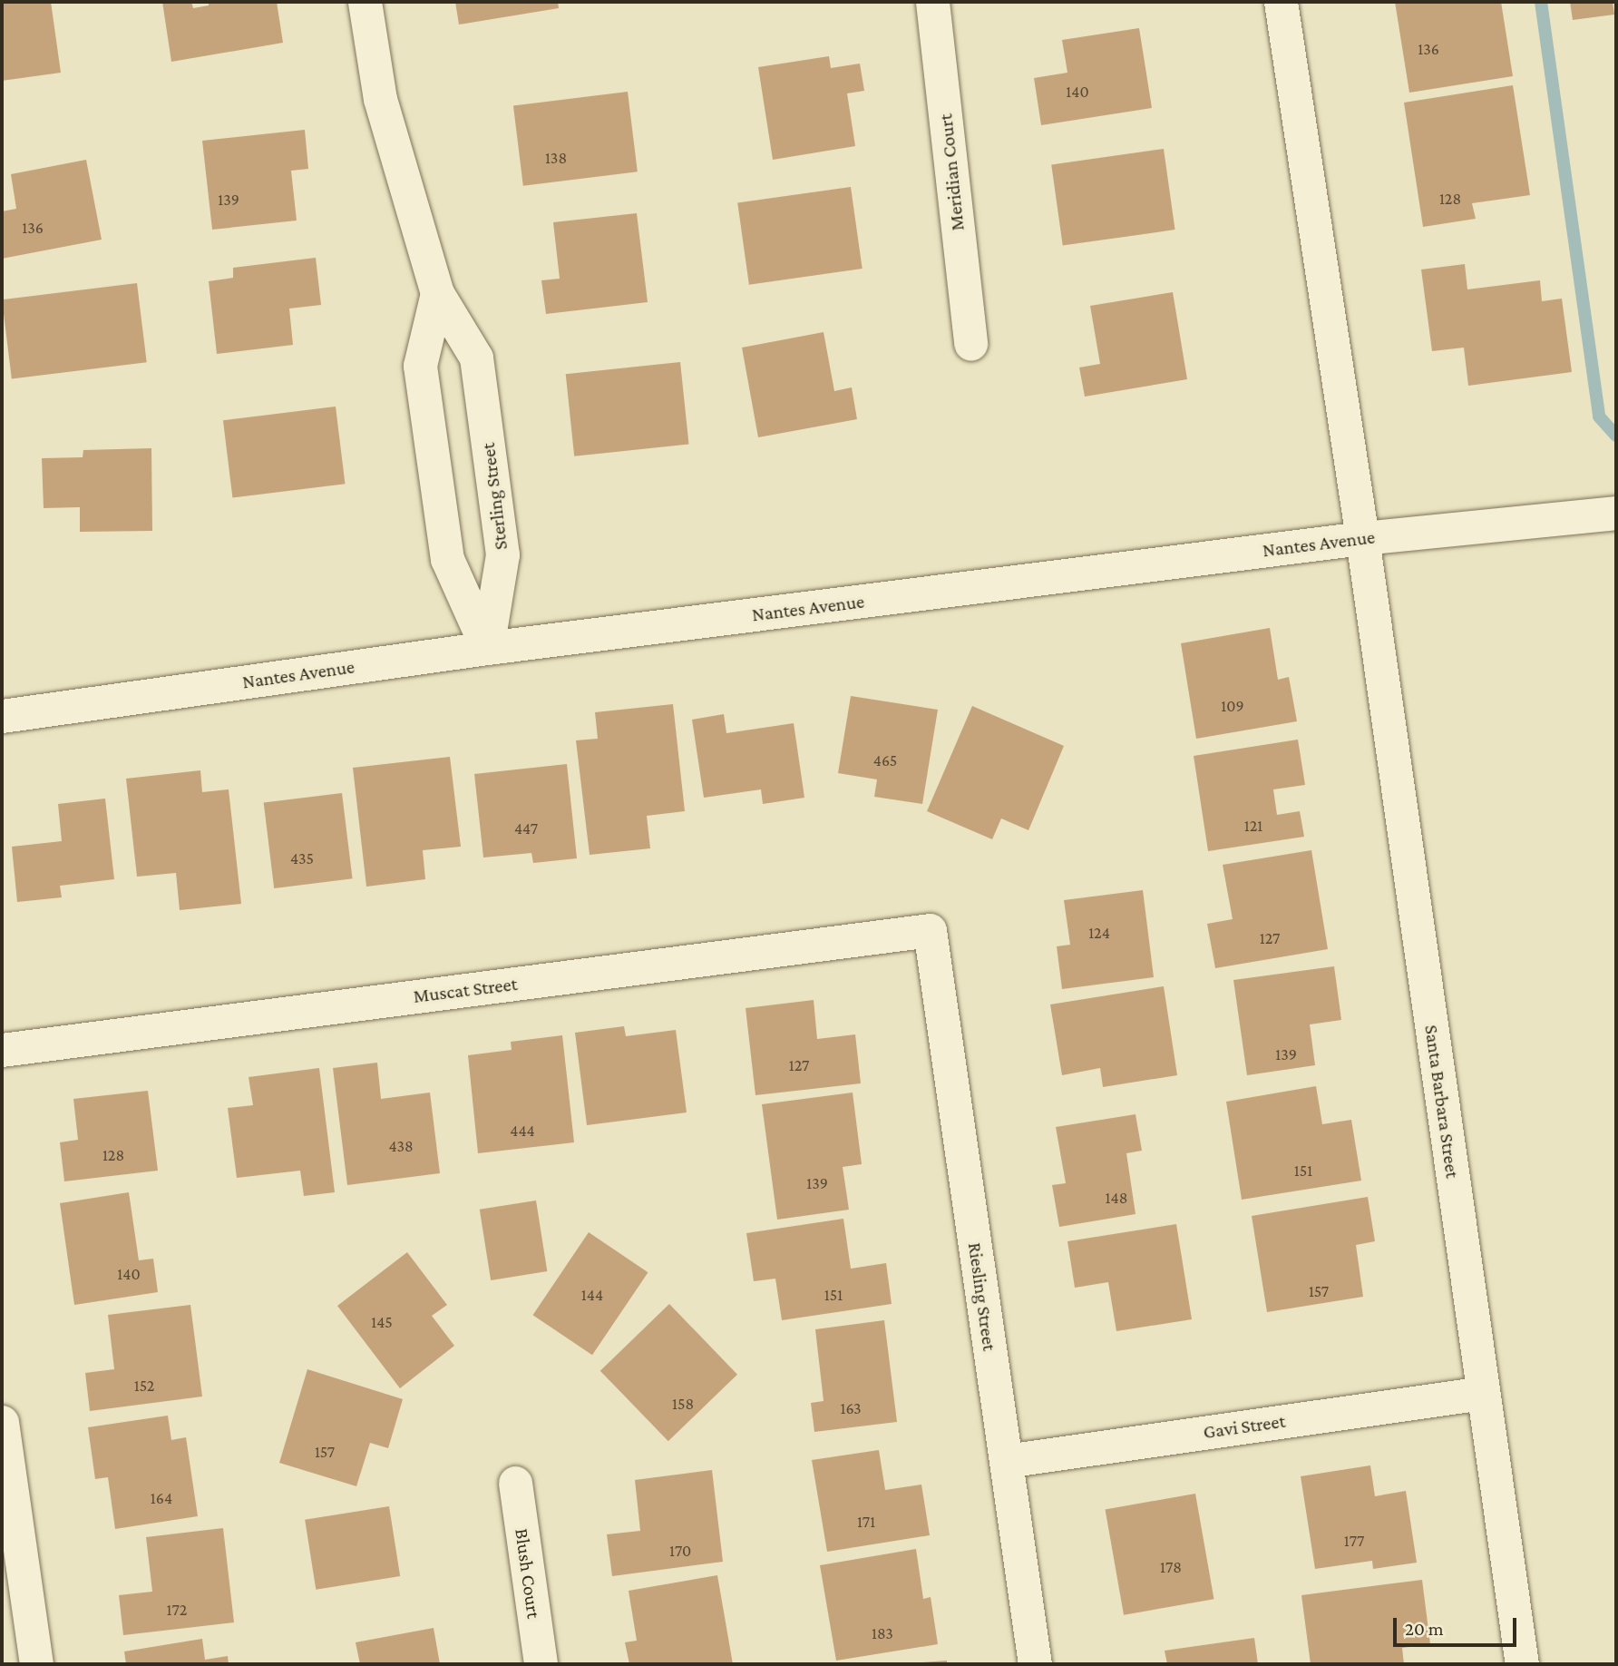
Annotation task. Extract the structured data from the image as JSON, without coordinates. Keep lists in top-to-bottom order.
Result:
{
  "streets": {
    "street": [
      "Meridian Court",
      "Sterling Street",
      "Nantes Avenue",
      "Muscat Street",
      "Santa Barbara Street",
      "Riesling Street",
      "Gavi Street",
      "Blush Court"
    ]
  },
  "crossings": [
    ["Sterling Street", "Nantes Avenue"],
    ["Nantes Avenue", "Santa Barbara Street"],
    ["Muscat Street", "Riesling Street"],
    ["Santa Barbara Street", "Gavi Street"],
    ["Riesling Street", "Gavi Street"]
  ],
  "house_numbers": [
    "136",
    "140",
    "138",
    "128",
    "139",
    "136",
    "109",
    "465",
    "121",
    "447",
    "435",
    "124",
    "127",
    "139",
    "127",
    "444",
    "438",
    "128",
    "151",
    "139",
    "148",
    "140",
    "157",
    "144",
    "151",
    "145",
    "152",
    "158",
    "163",
    "157",
    "164",
    "171",
    "177",
    "170",
    "178",
    "172",
    "183"
  ],
  "scale_bar": "20 m"
}
